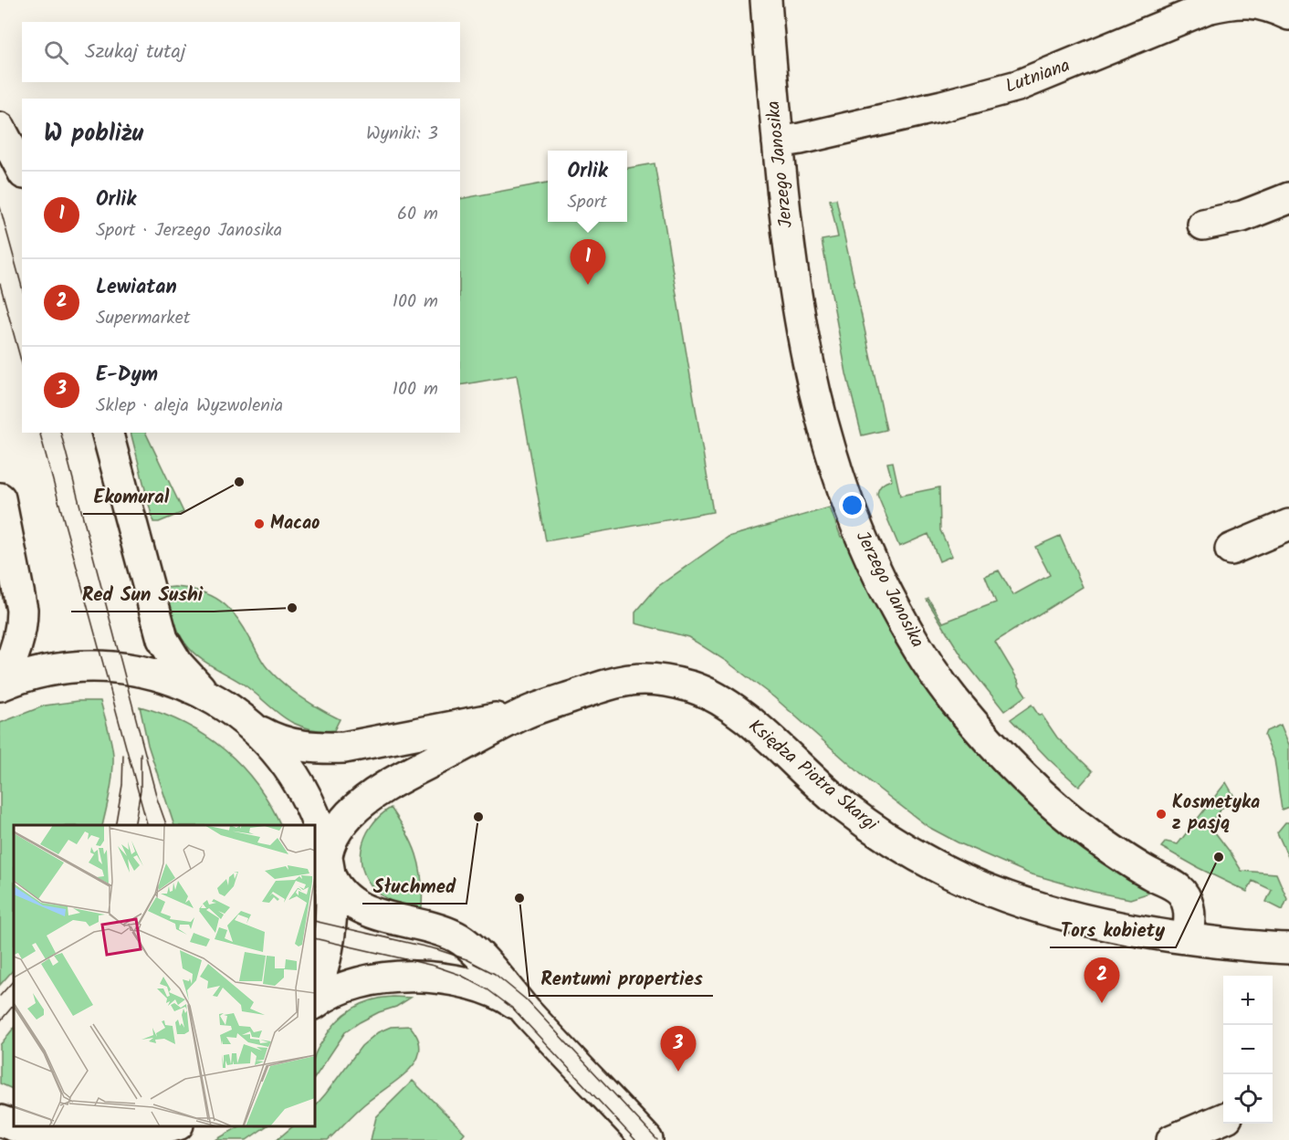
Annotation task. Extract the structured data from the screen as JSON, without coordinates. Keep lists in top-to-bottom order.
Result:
{
  "streets": {
    "street": ["Lutniana", "Jerzego Janosika", "Księdza Piotra Skargi"]
  },
  "crossings": [
    ["Lutniana", "Jerzego Janosika"],
    ["Jerzego Janosika", "Księdza Piotra Skargi"]
  ],
  "places": [
    "Ekomural",
    "Macao",
    "Red Sun Sushi",
    "Kosmetyka z pasją",
    "Słuchmed",
    "Tors kobiety",
    "Rentumi properties"
  ],
  "page": {
    "search": "Szukaj tutaj",
    "heading": ["W pobliżu", "Wyniki: 3"],
    "popup": ["Orlik", "Sport"],
    "list": [
      {
        "mark": "1",
        "name": "Orlik",
        "note": "Sport · Jerzego Janosika",
        "value": "60 m"
      },
      {
        "mark": "2",
        "name": "Lewiatan",
        "note": "Supermarket",
        "value": "100 m"
      },
      {
        "mark": "3",
        "name": "E-Dym",
        "note": "Sklep · aleja Wyzwolenia",
        "value": "100 m"
      }
    ],
    "pins": ["1", "2", "3"],
    "map_buttons": ["+", "−"]
  }
}
